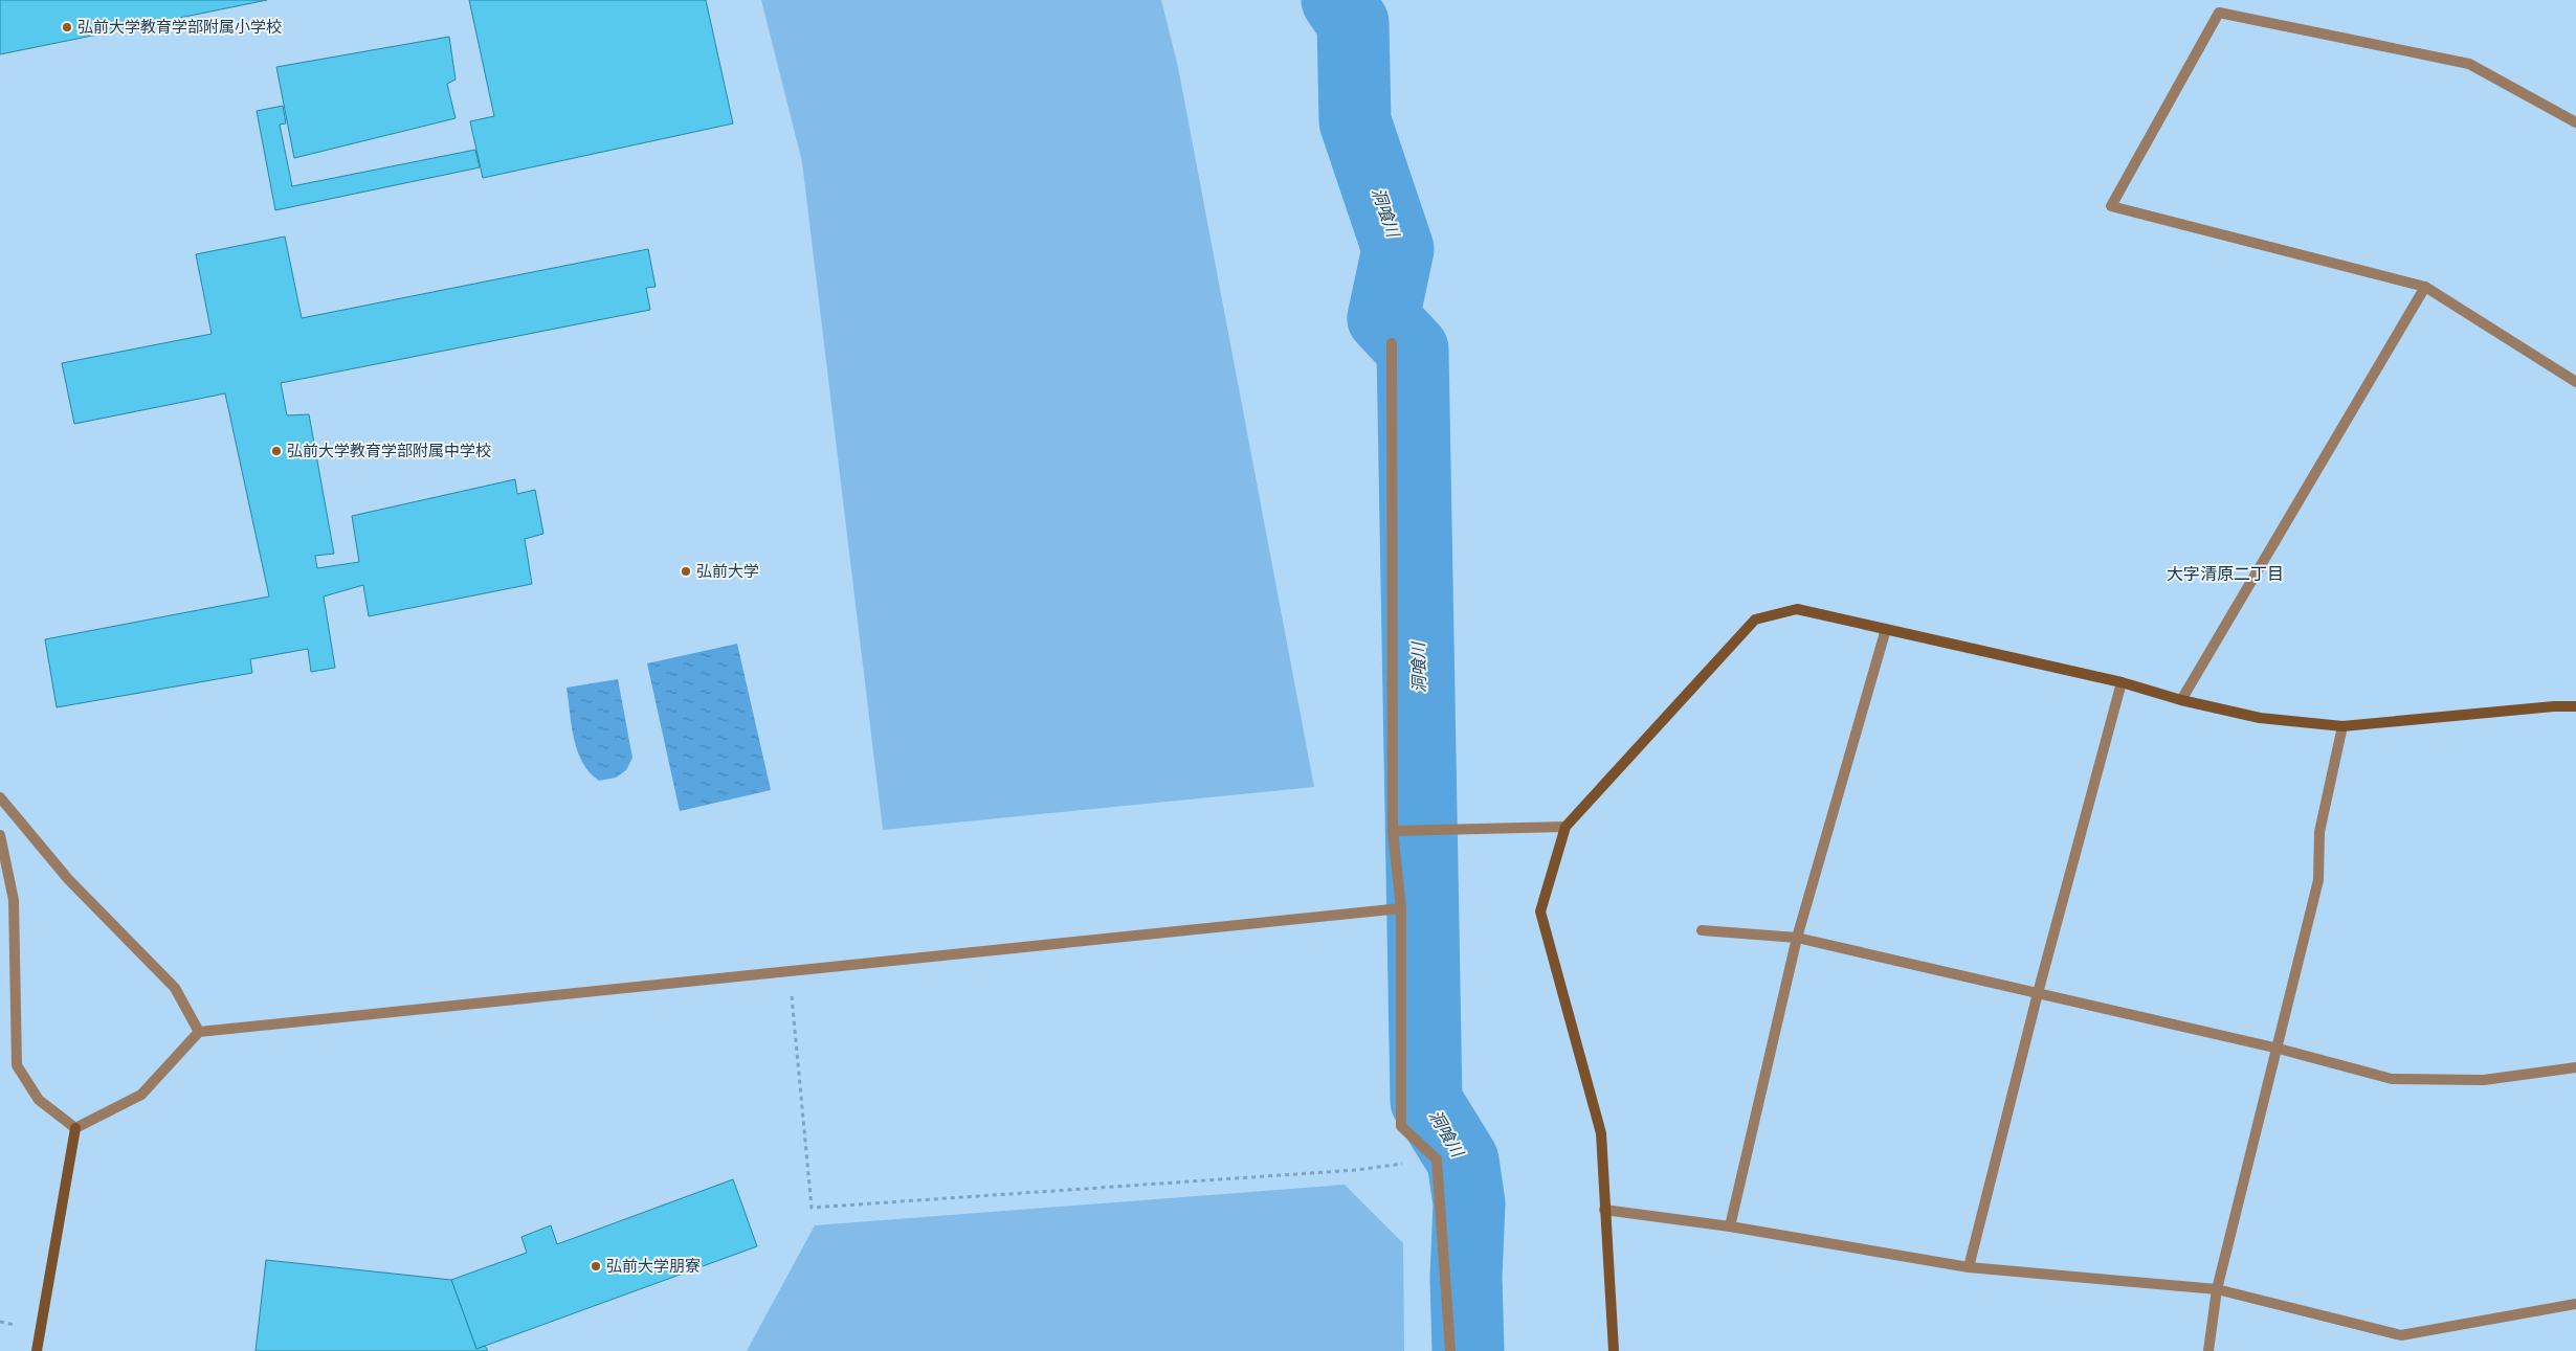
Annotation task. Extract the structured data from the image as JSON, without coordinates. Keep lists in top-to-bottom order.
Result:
{
  "districts": ["大字清原二丁目"],
  "water": ["洞喰川"],
  "places": [
    "弘前大学教育学部附属小学校",
    "弘前大学教育学部附属中学校",
    "弘前大学",
    "弘前大学朋寮"
  ]
}
